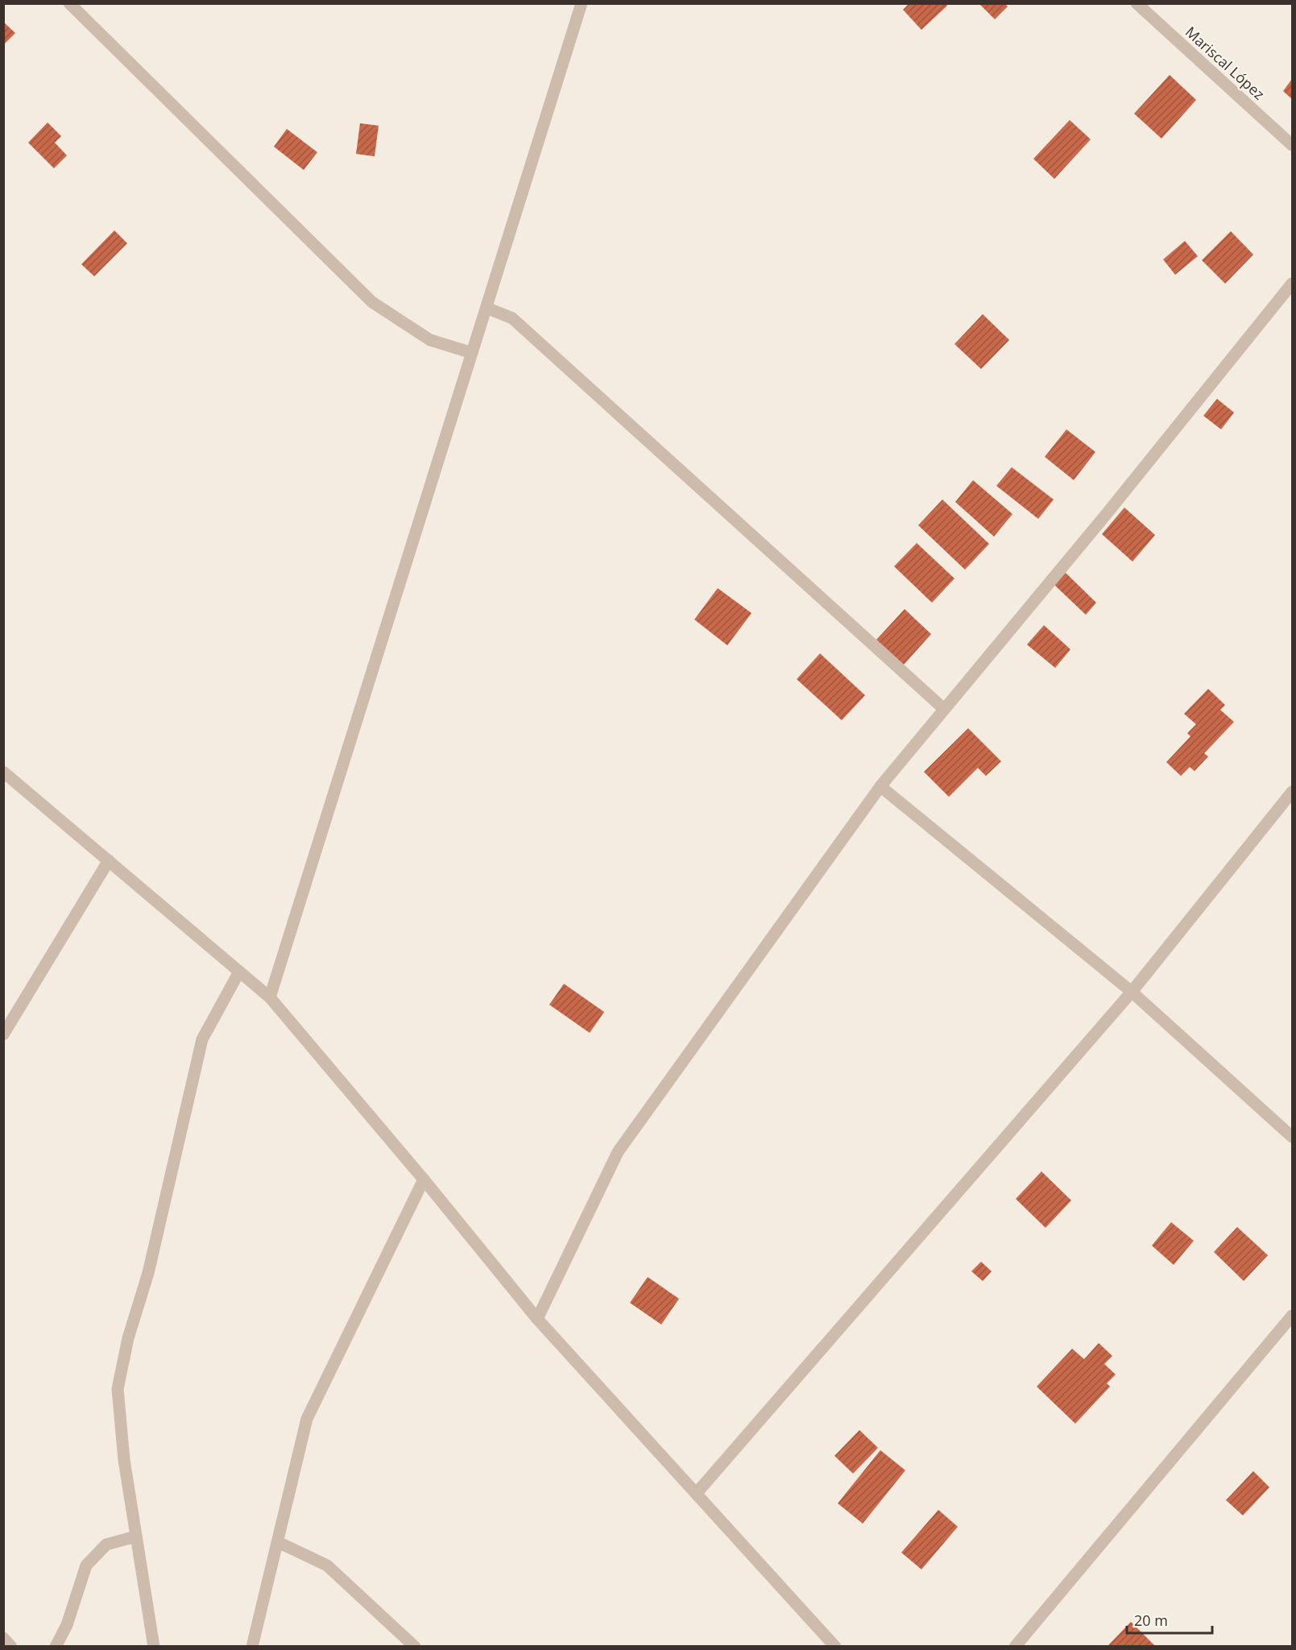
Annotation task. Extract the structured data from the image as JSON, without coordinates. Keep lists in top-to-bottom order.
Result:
{
  "streets": {
    "street": ["Mariscal López"]
  },
  "scale_bar": "20 m"
}
